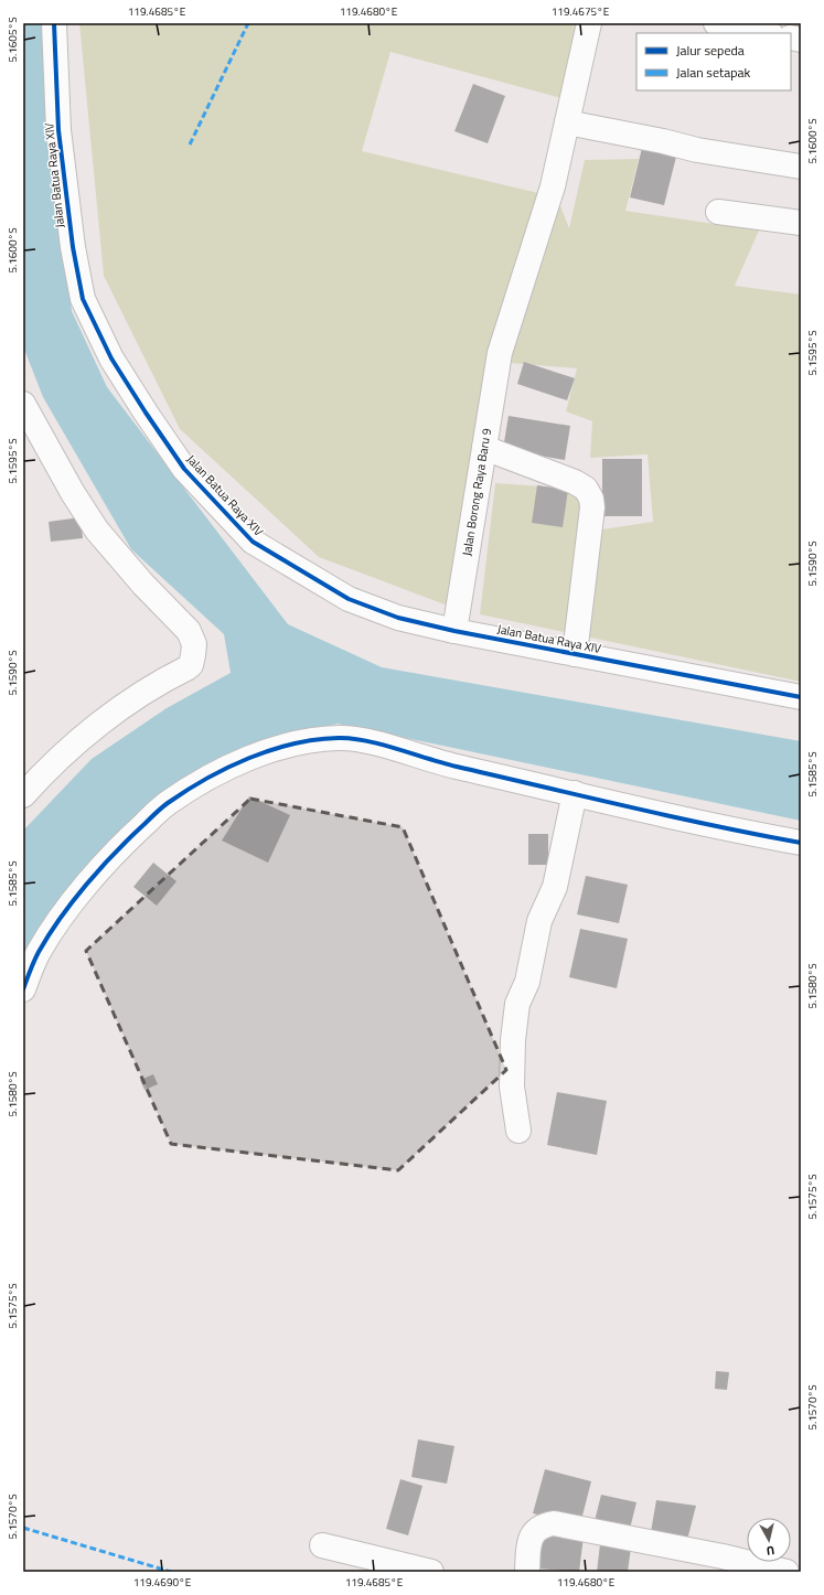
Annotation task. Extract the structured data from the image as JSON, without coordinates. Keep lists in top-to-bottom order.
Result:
{
  "streets": {
    "street": ["Jalan Batua Raya XIV", "Jalan Borong Raya Baru 9"]
  },
  "crossings": [
    ["Jalan Batua Raya XIV", "Jalan Borong Raya Baru 9"]
  ],
  "legend": ["Jalur sepeda", "Jalan setapak"],
  "north": "bottom",
  "coordinates": [
    "119.4685°E",
    "119.4680°E",
    "119.4675°E",
    "5.1605°S",
    "5.1600°S",
    "5.1595°S",
    "5.1590°S",
    "5.1585°S",
    "5.1580°S",
    "5.1575°S",
    "5.1570°S",
    "119.4690°E"
  ]
}
